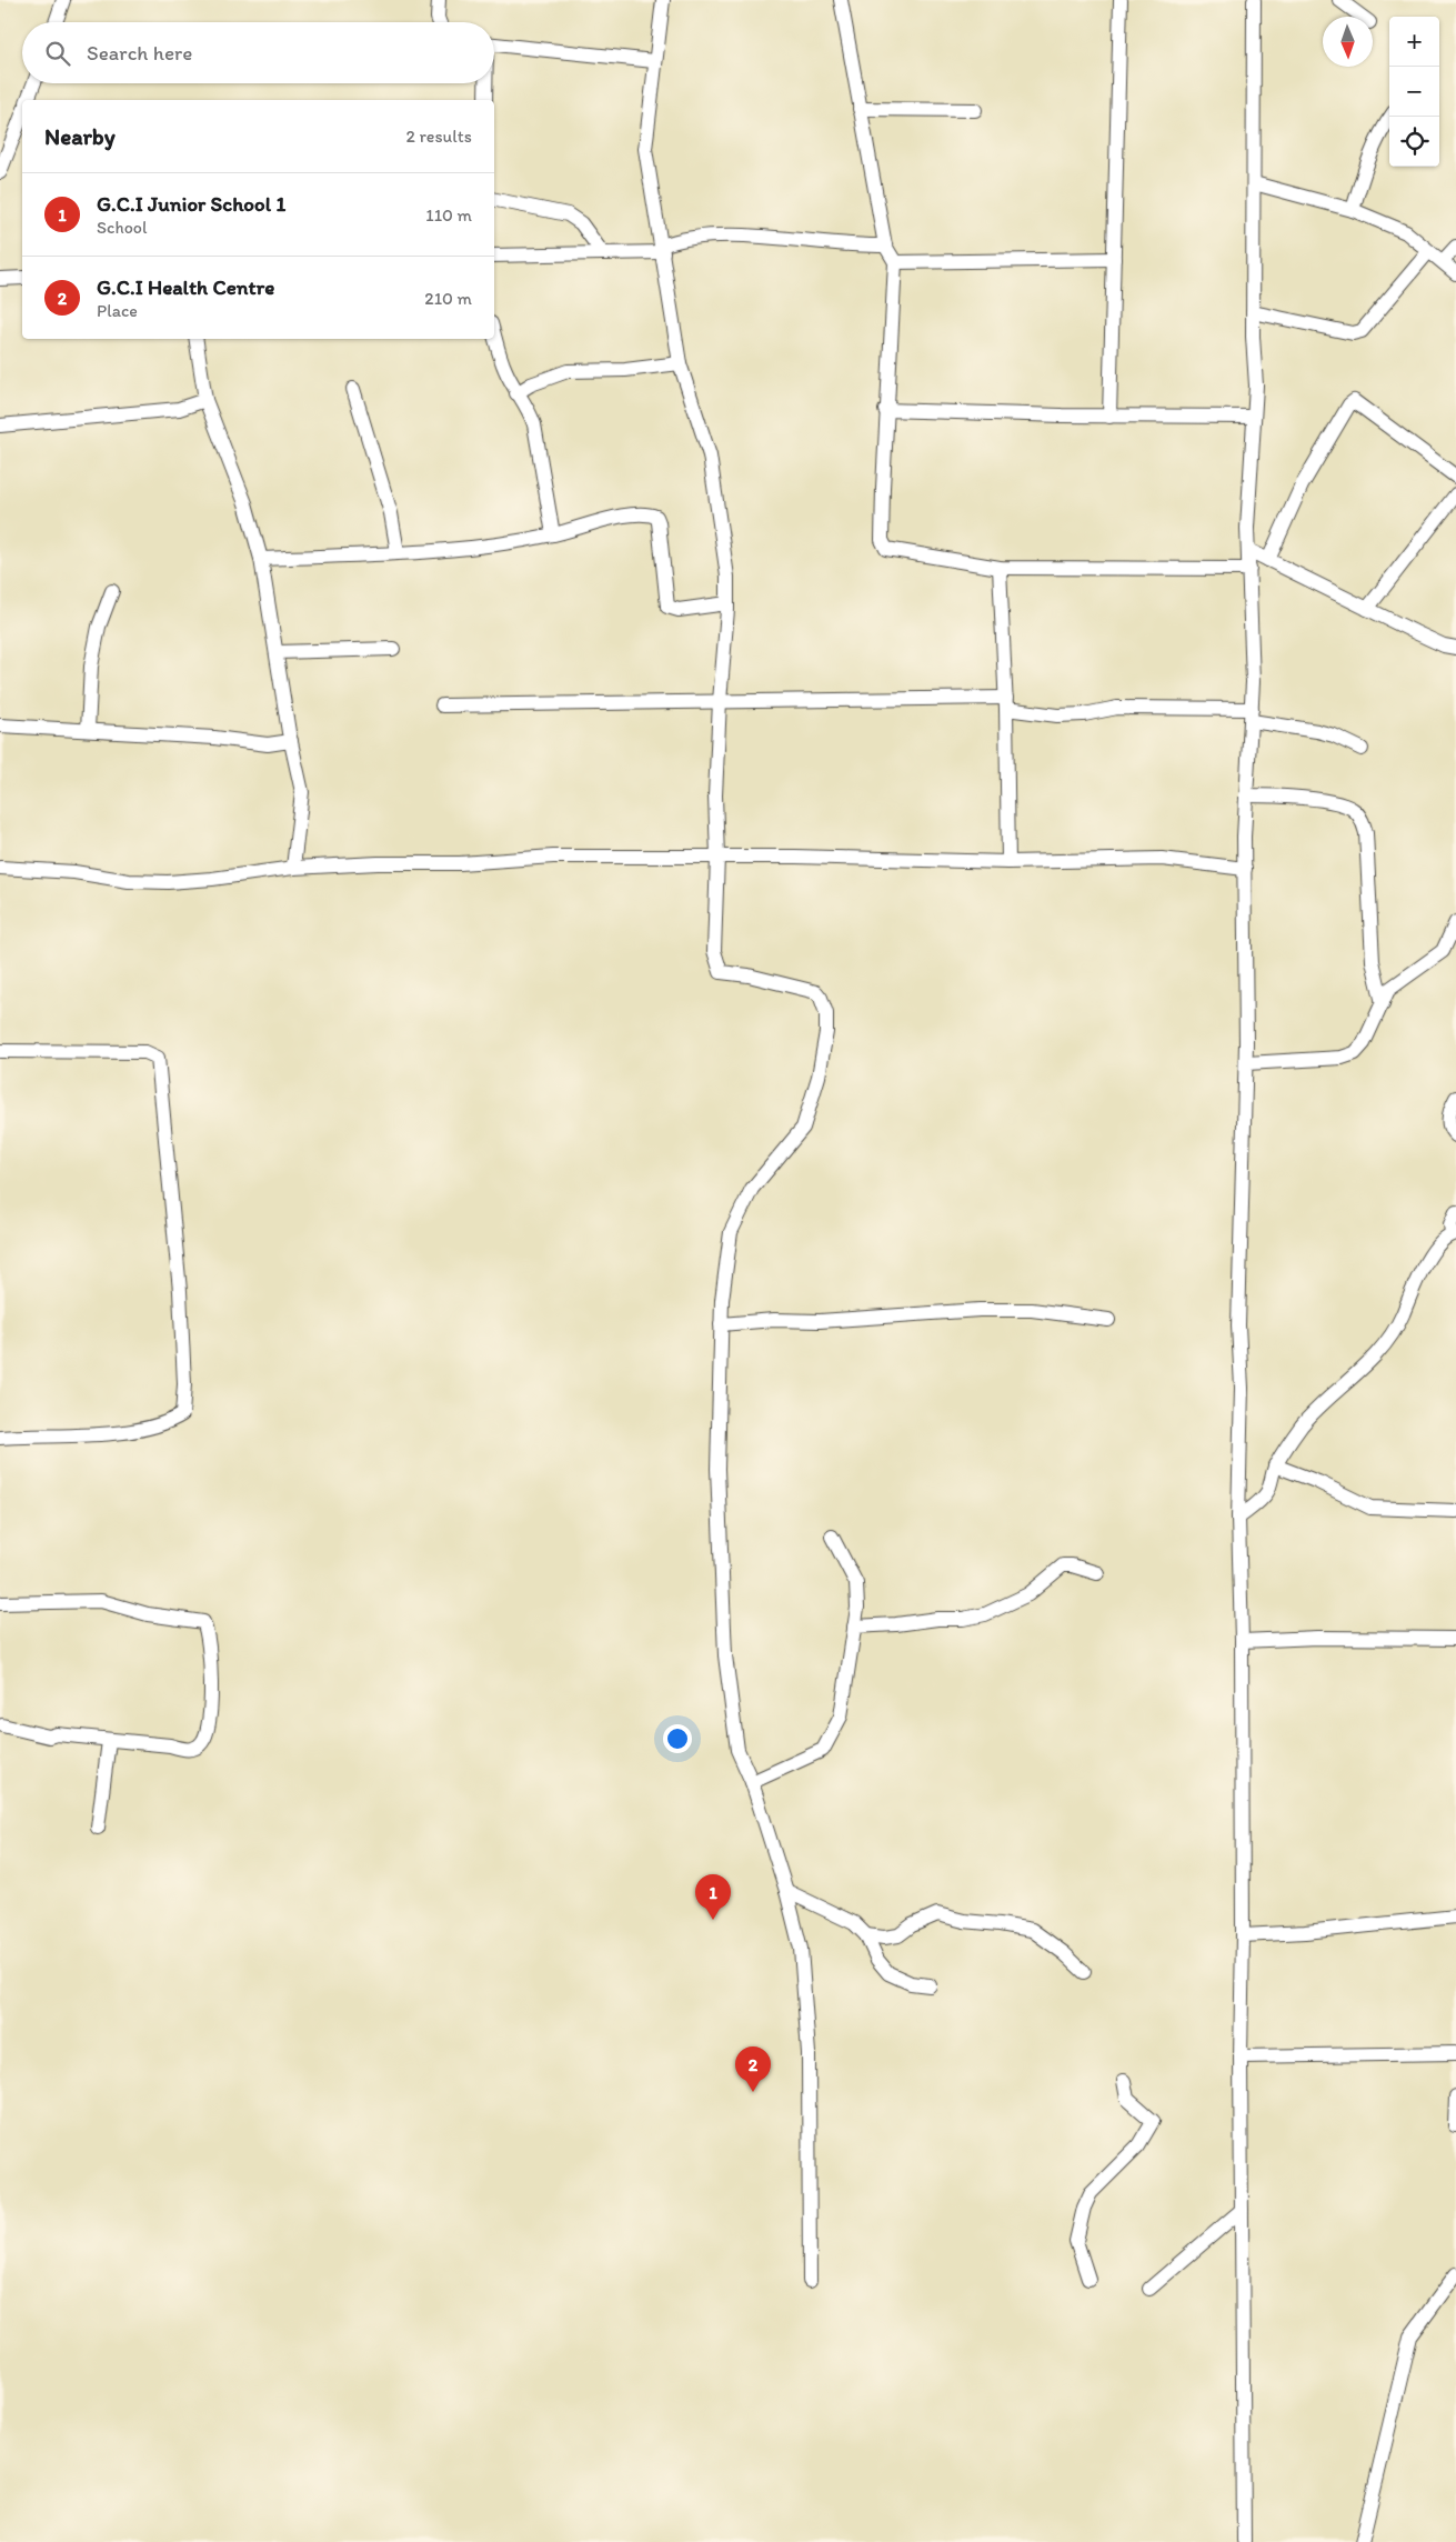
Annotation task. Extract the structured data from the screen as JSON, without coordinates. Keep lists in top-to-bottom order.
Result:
{
  "north": "bottom",
  "page": {
    "map_buttons": ["+", "−"],
    "search": "Search here",
    "heading": ["Nearby", "2 results"],
    "list": [
      {
        "mark": "1",
        "name": "G.C.I Junior School 1",
        "note": "School",
        "value": "110 m"
      },
      {
        "mark": "2",
        "name": "G.C.I Health Centre",
        "note": "Place",
        "value": "210 m"
      }
    ],
    "pins": ["1", "2"]
  }
}
